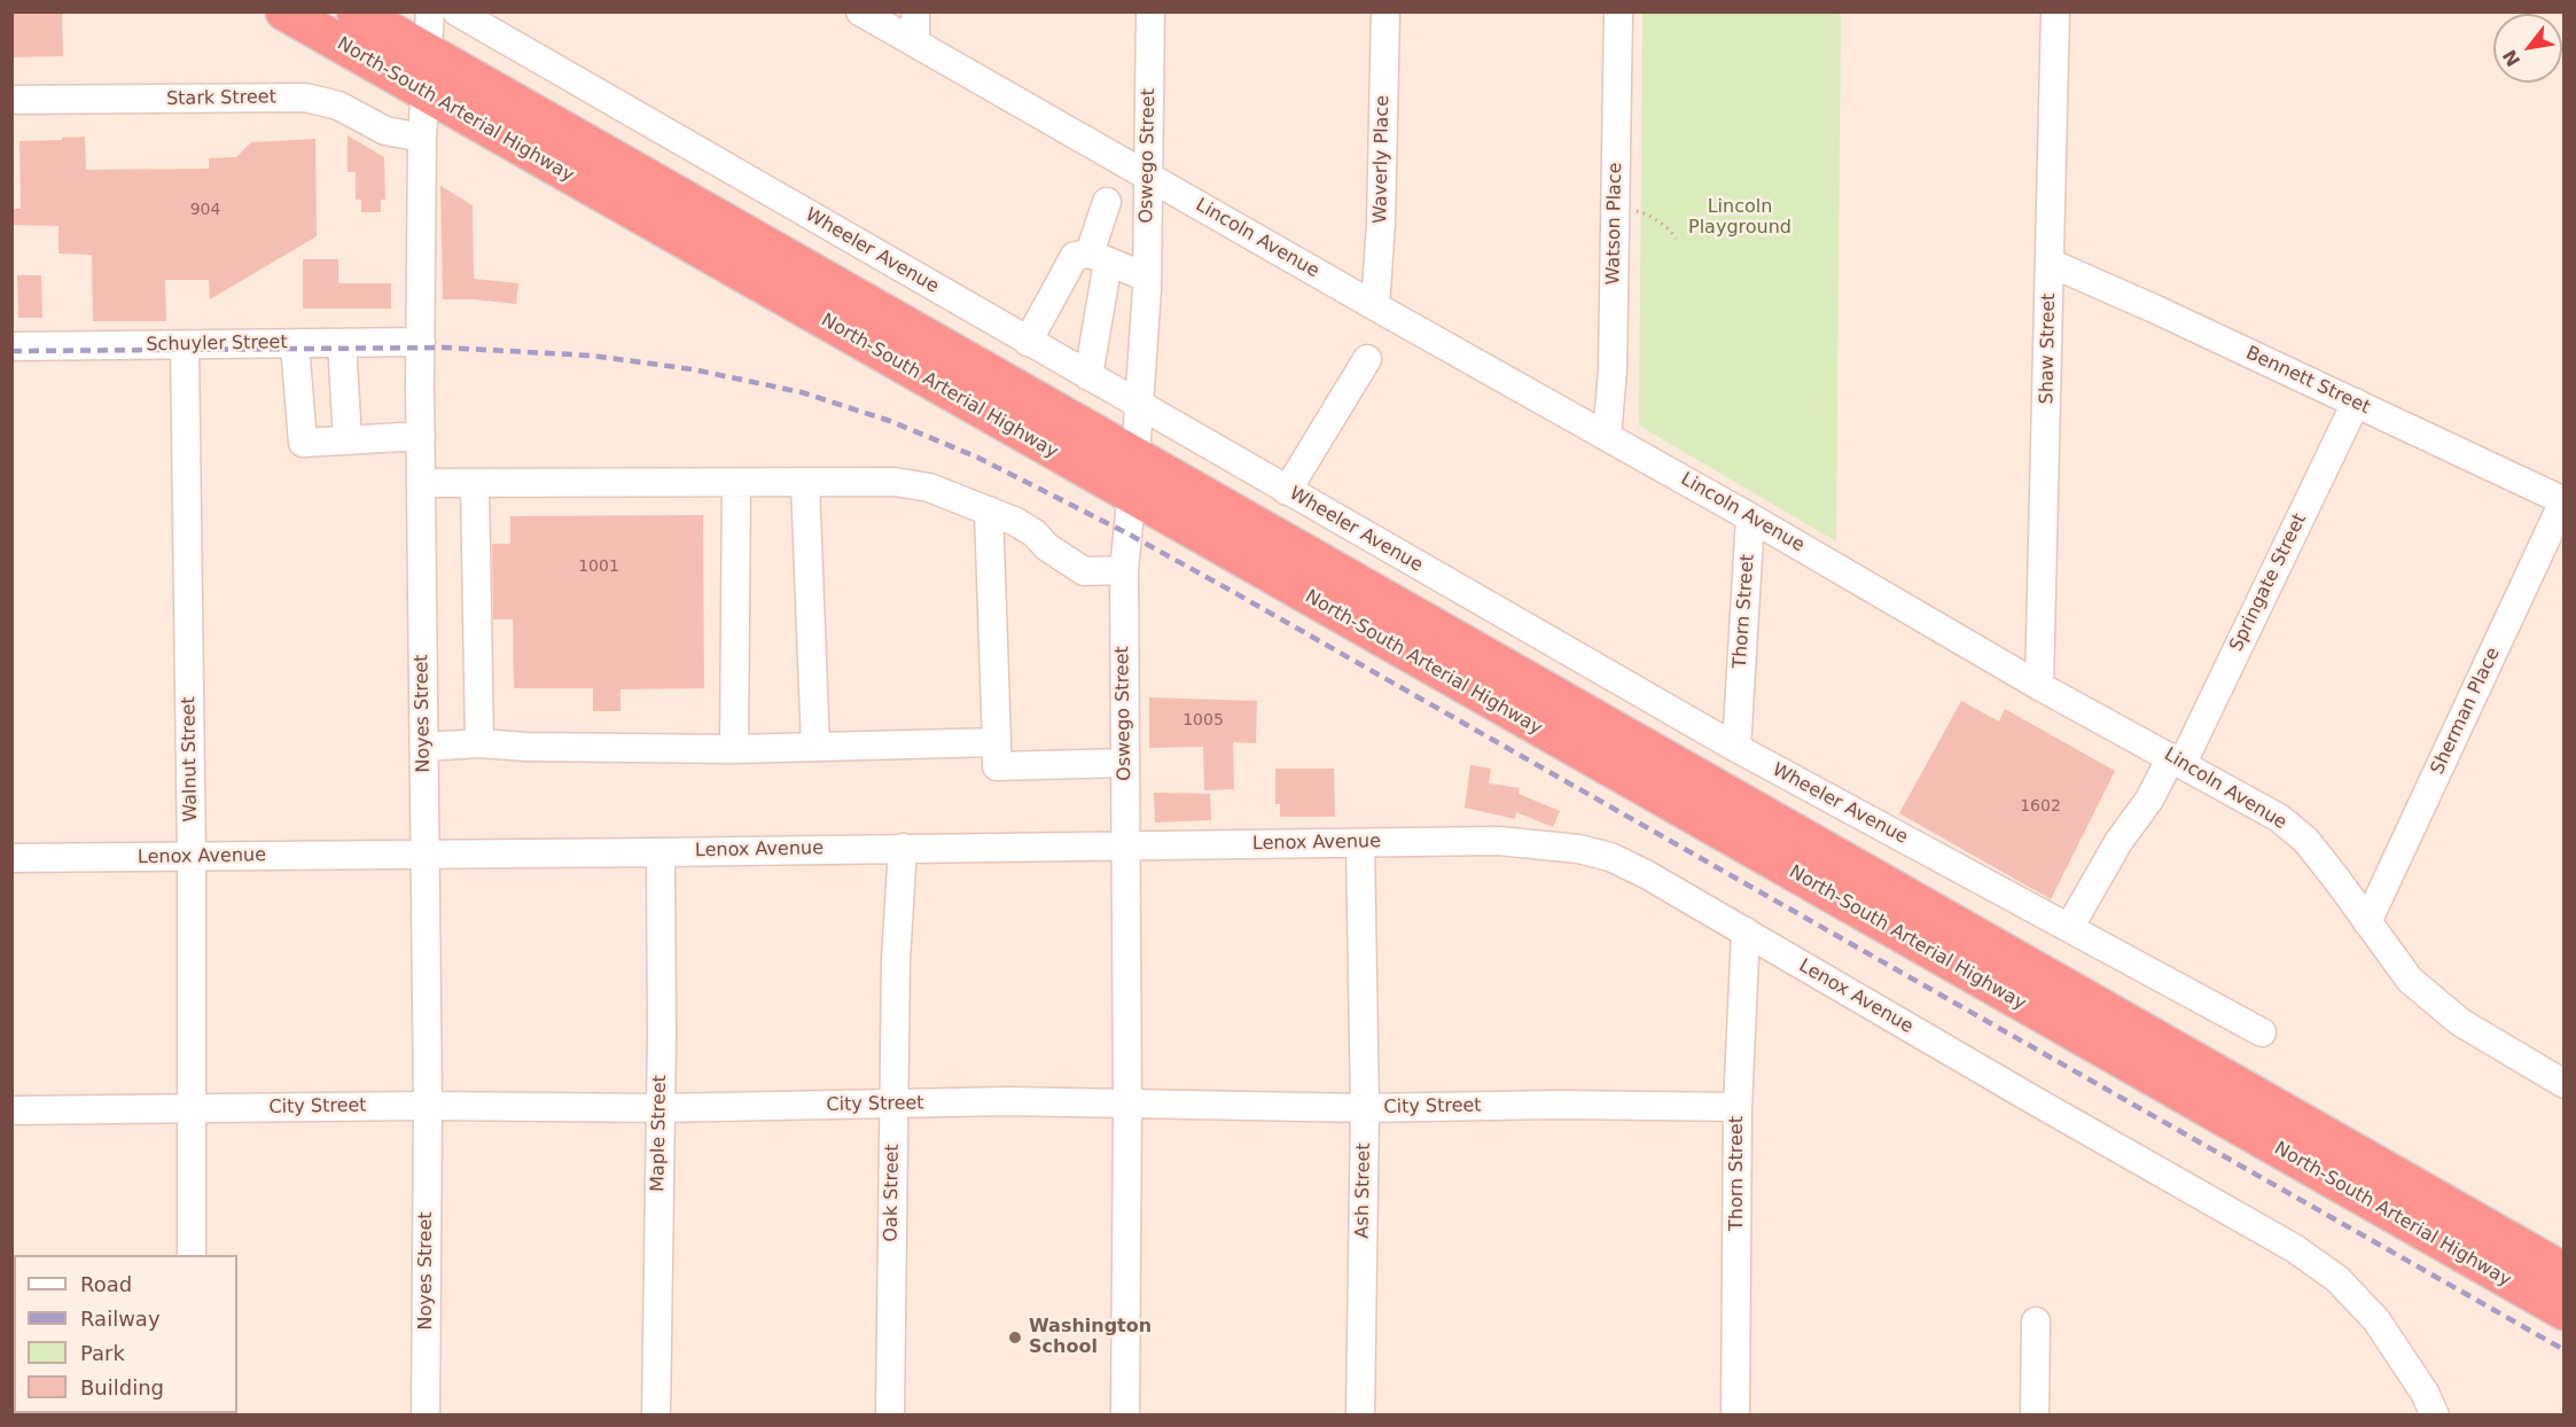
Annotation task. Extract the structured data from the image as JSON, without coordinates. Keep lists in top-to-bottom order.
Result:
{
  "streets": {
    "highway": ["North-South Arterial Highway"],
    "street": [
      "Stark Street",
      "Oswego Street",
      "Waverly Place",
      "Watson Place",
      "Lincoln Avenue",
      "Wheeler Avenue",
      "Schuyler Street",
      "Shaw Street",
      "Bennett Street",
      "Springate Street",
      "Thorn Street",
      "Sherman Place",
      "Noyes Street",
      "Walnut Street",
      "Lenox Avenue",
      "City Street",
      "Maple Street",
      "Ash Street",
      "Oak Street"
    ]
  },
  "crossings": [
    ["Stark Street", "Noyes Street"],
    ["North-South Arterial Highway", "Oswego Street"],
    ["North-South Arterial Highway", "Noyes Street"],
    ["Oswego Street", "Lincoln Avenue"],
    ["Oswego Street", "Wheeler Avenue"],
    ["Oswego Street", "Lenox Avenue"],
    ["Oswego Street", "City Street"],
    ["Waverly Place", "Lincoln Avenue"],
    ["Watson Place", "Lincoln Avenue"],
    ["Lincoln Avenue", "Shaw Street"],
    ["Lincoln Avenue", "Springate Street"],
    ["Lincoln Avenue", "Thorn Street"],
    ["Lincoln Avenue", "Sherman Place"],
    ["Wheeler Avenue", "Springate Street"],
    ["Wheeler Avenue", "Thorn Street"],
    ["Schuyler Street", "Noyes Street"],
    ["Schuyler Street", "Walnut Street"],
    ["Shaw Street", "Bennett Street"],
    ["Bennett Street", "Springate Street"],
    ["Bennett Street", "Sherman Place"],
    ["Thorn Street", "Lenox Avenue"],
    ["Thorn Street", "City Street"],
    ["Noyes Street", "Lenox Avenue"],
    ["Noyes Street", "City Street"],
    ["Walnut Street", "Lenox Avenue"],
    ["Walnut Street", "City Street"],
    ["Lenox Avenue", "Maple Street"],
    ["Lenox Avenue", "Ash Street"],
    ["Lenox Avenue", "Oak Street"],
    ["City Street", "Maple Street"],
    ["City Street", "Ash Street"],
    ["City Street", "Oak Street"]
  ],
  "parks": ["Lincoln Playground"],
  "places": ["Washington School"],
  "house_numbers": [
    "904",
    "1001",
    "1005",
    "1602"
  ],
  "legend": [
    "Road",
    "Railway",
    "Park",
    "Building"
  ],
  "north": "bottom left"
}
